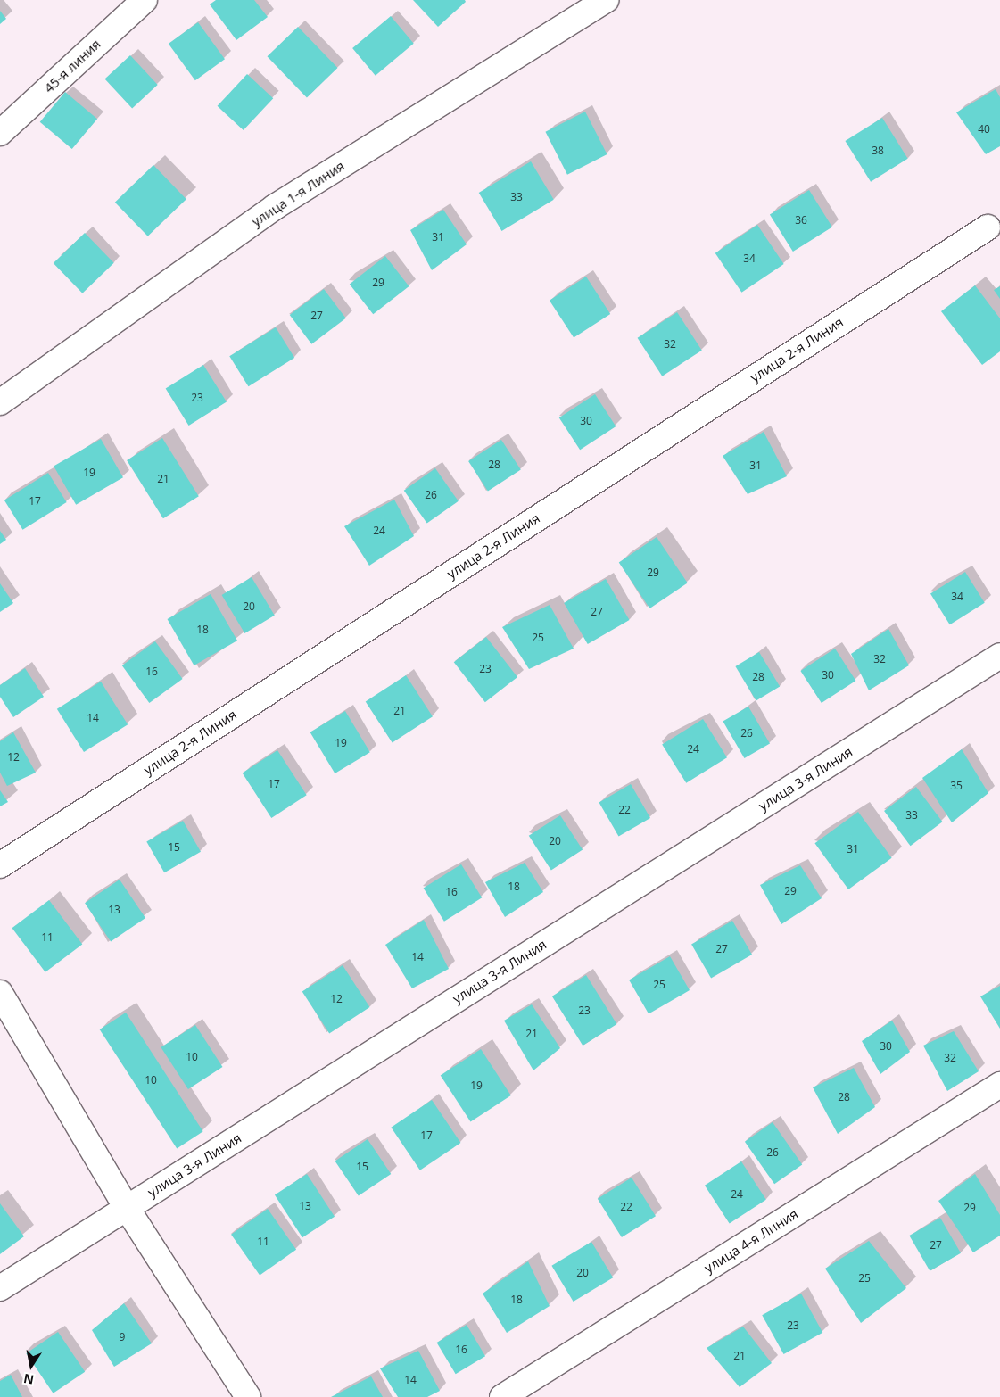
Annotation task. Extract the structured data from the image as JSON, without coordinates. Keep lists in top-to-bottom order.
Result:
{
  "streets": {
    "street": [
      "45-я линия",
      "улица 1-я Линия",
      "улица 2-я Линия",
      "улица 3-я Линия",
      "улица 4-я Линия"
    ]
  },
  "house_numbers": [
    "40",
    "38",
    "33",
    "36",
    "31",
    "34",
    "29",
    "27",
    "32",
    "23",
    "30",
    "28",
    "31",
    "19",
    "21",
    "26",
    "17",
    "24",
    "29",
    "34",
    "20",
    "27",
    "18",
    "25",
    "32",
    "23",
    "16",
    "30",
    "28",
    "21",
    "14",
    "26",
    "19",
    "24",
    "12",
    "17",
    "35",
    "22",
    "33",
    "20",
    "15",
    "31",
    "18",
    "29",
    "16",
    "13",
    "11",
    "27",
    "14",
    "25",
    "12",
    "23",
    "21",
    "30",
    "10",
    "32",
    "10",
    "19",
    "28",
    "17",
    "26",
    "15",
    "24",
    "13",
    "22",
    "29",
    "11",
    "27",
    "20",
    "25",
    "18",
    "23",
    "9",
    "16",
    "21",
    "14"
  ],
  "north": "bottom"
}
